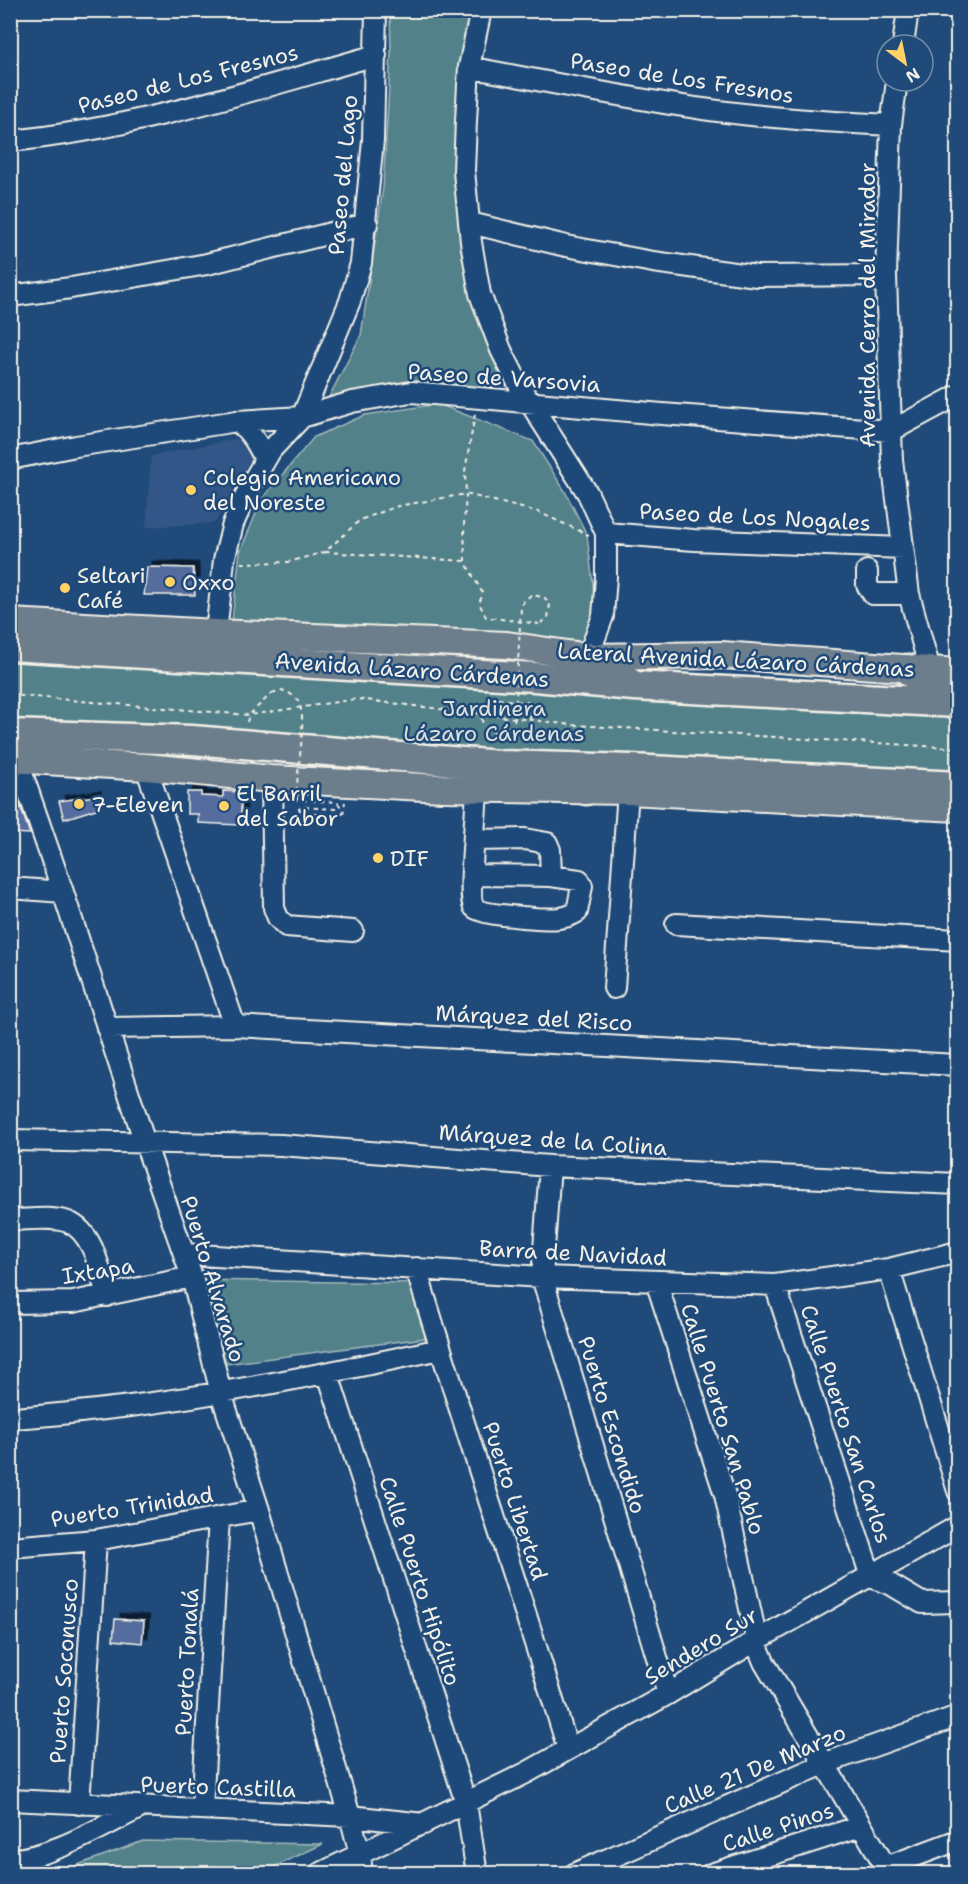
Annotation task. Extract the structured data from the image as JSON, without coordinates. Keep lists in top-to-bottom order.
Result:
{
  "streets": {
    "highway": ["Avenida Lázaro Cárdenas"],
    "main road": ["Lateral Avenida Lázaro Cárdenas"],
    "street": [
      "Paseo de Los Fresnos",
      "Paseo del Lago",
      "Avenida Cerro del Mirador",
      "Paseo de Varsovia",
      "Paseo de Los Nogales",
      "Márquez del Risco",
      "Márquez de la Colina",
      "Barra de Navidad",
      "Ixtapa",
      "Puerto Alvarado",
      "Calle Puerto San Pablo",
      "Calle Puerto San Carlos",
      "Puerto Escondido",
      "Puerto Libertad",
      "Puerto Trinidad",
      "Calle Puerto Hipólito",
      "Sendero Sur",
      "Puerto Tonalá",
      "Puerto Soconusco",
      "Calle 21 De Marzo",
      "Puerto Castilla",
      "Calle Pinos"
    ]
  },
  "crossings": [
    ["Paseo de Los Fresnos", "Paseo del Lago"],
    ["Paseo de Los Fresnos", "Avenida Cerro del Mirador"],
    ["Paseo del Lago", "Paseo de Varsovia"],
    ["Paseo del Lago", "Lateral Avenida Lázaro Cárdenas"],
    ["Avenida Cerro del Mirador", "Paseo de Varsovia"],
    ["Avenida Cerro del Mirador", "Paseo de Los Nogales"],
    ["Avenida Cerro del Mirador", "Lateral Avenida Lázaro Cárdenas"],
    ["Márquez del Risco", "Puerto Alvarado"],
    ["Márquez de la Colina", "Puerto Alvarado"],
    ["Márquez de la Colina", "Puerto Escondido"],
    ["Barra de Navidad", "Puerto Alvarado"],
    ["Barra de Navidad", "Calle Puerto San Pablo"],
    ["Barra de Navidad", "Calle Puerto San Carlos"],
    ["Barra de Navidad", "Puerto Escondido"],
    ["Barra de Navidad", "Puerto Libertad"],
    ["Ixtapa", "Puerto Alvarado"],
    ["Puerto Alvarado", "Puerto Trinidad"],
    ["Puerto Alvarado", "Sendero Sur"],
    ["Puerto Alvarado", "Puerto Castilla"],
    ["Calle Puerto San Pablo", "Sendero Sur"],
    ["Calle Puerto San Pablo", "Calle 21 De Marzo"],
    ["Calle Puerto San Pablo", "Calle Pinos"],
    ["Calle Puerto San Carlos", "Sendero Sur"],
    ["Puerto Escondido", "Sendero Sur"],
    ["Puerto Libertad", "Sendero Sur"],
    ["Puerto Trinidad", "Puerto Tonalá"],
    ["Puerto Trinidad", "Puerto Soconusco"],
    ["Calle Puerto Hipólito", "Sendero Sur"],
    ["Sendero Sur", "Puerto Castilla"],
    ["Puerto Tonalá", "Puerto Castilla"],
    ["Puerto Soconusco", "Puerto Castilla"]
  ],
  "parks": ["Jardinera Lázaro Cárdenas"],
  "places": [
    "Colegio Americano del Noreste",
    "Oxxo",
    "Seltari Café",
    "7-Eleven",
    "El Barril del Sabor",
    "DIF"
  ],
  "north": "bottom right"
}
